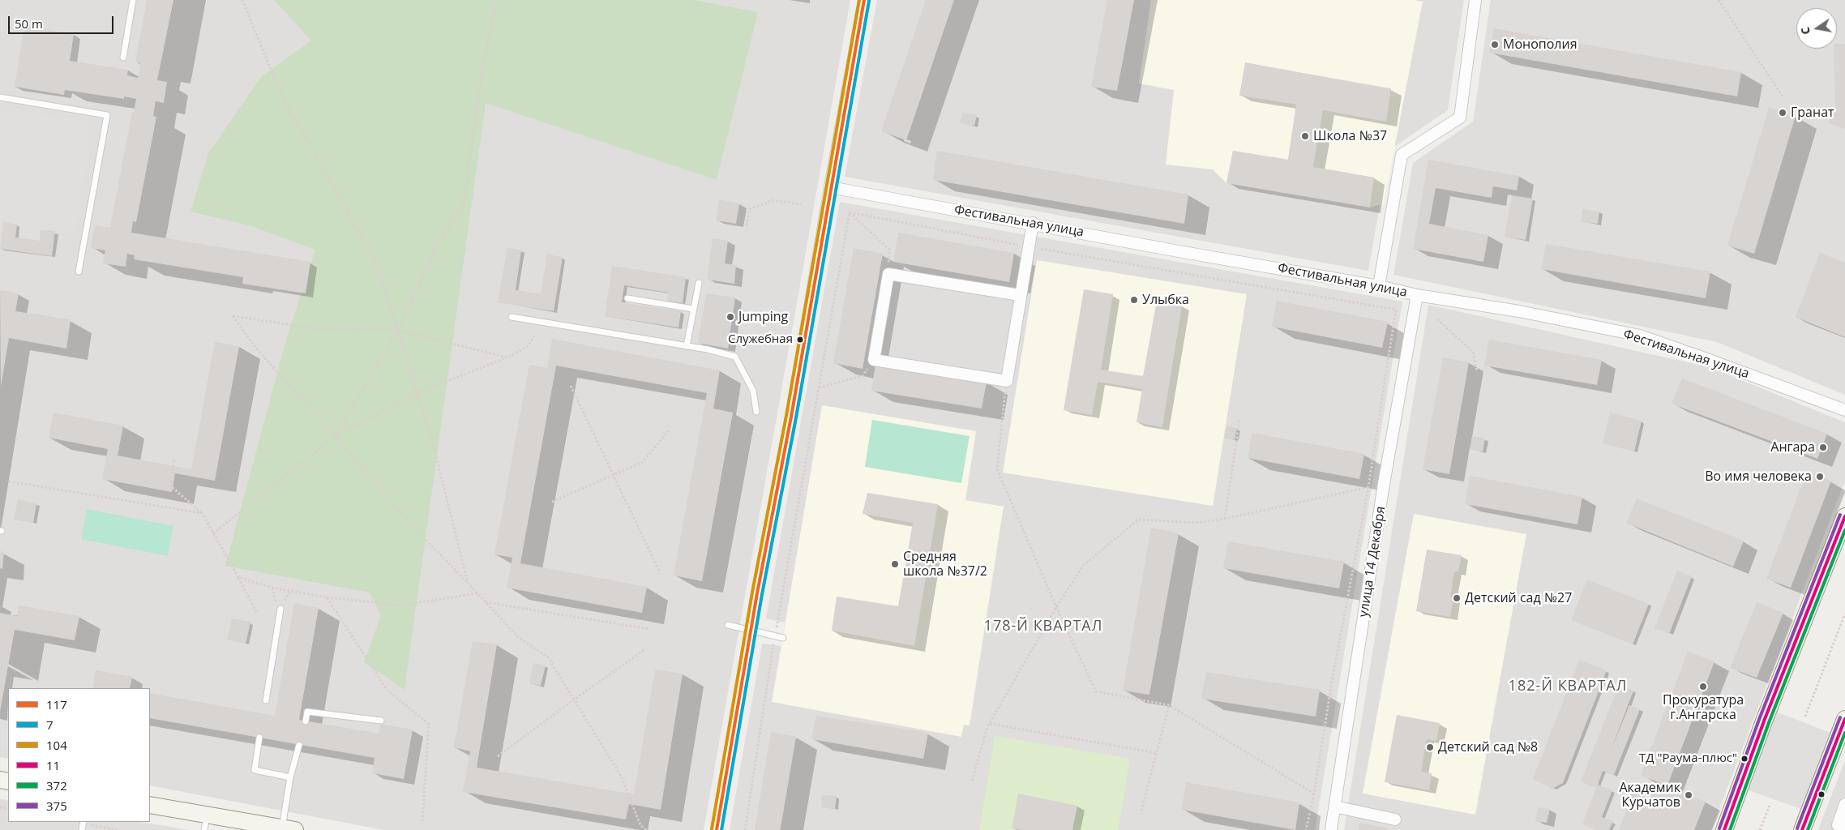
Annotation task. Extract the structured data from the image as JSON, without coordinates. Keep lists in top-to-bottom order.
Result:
{
  "streets": {
    "street": ["Фестивальная улица", "улица 14 Декабря"]
  },
  "crossings": [
    ["Фестивальная улица", "улица 14 Декабря"]
  ],
  "districts": ["178-Й КВАРТАЛ", "182-Й КВАРТАЛ"],
  "places": [
    "Монополия",
    "Гранат",
    "Школа №37",
    "Улыбка",
    "Jumping",
    "Служебная",
    "Ангара",
    "Во имя человека",
    "Средняя школа №37/2",
    "Детский сад №27",
    "Прокуратура г.Ангарска",
    "Детский сад №8",
    "ТД \"Раума-плюс\"",
    "Академик Курчатов"
  ],
  "lines": [
    "transit line 117",
    "transit line 104",
    "transit line 7",
    "transit line 375",
    "transit line 11",
    "transit line 372"
  ],
  "legend": [
    "117",
    "7",
    "104",
    "11",
    "372",
    "375"
  ],
  "scale_bar": "50 m",
  "north": "left"
}
